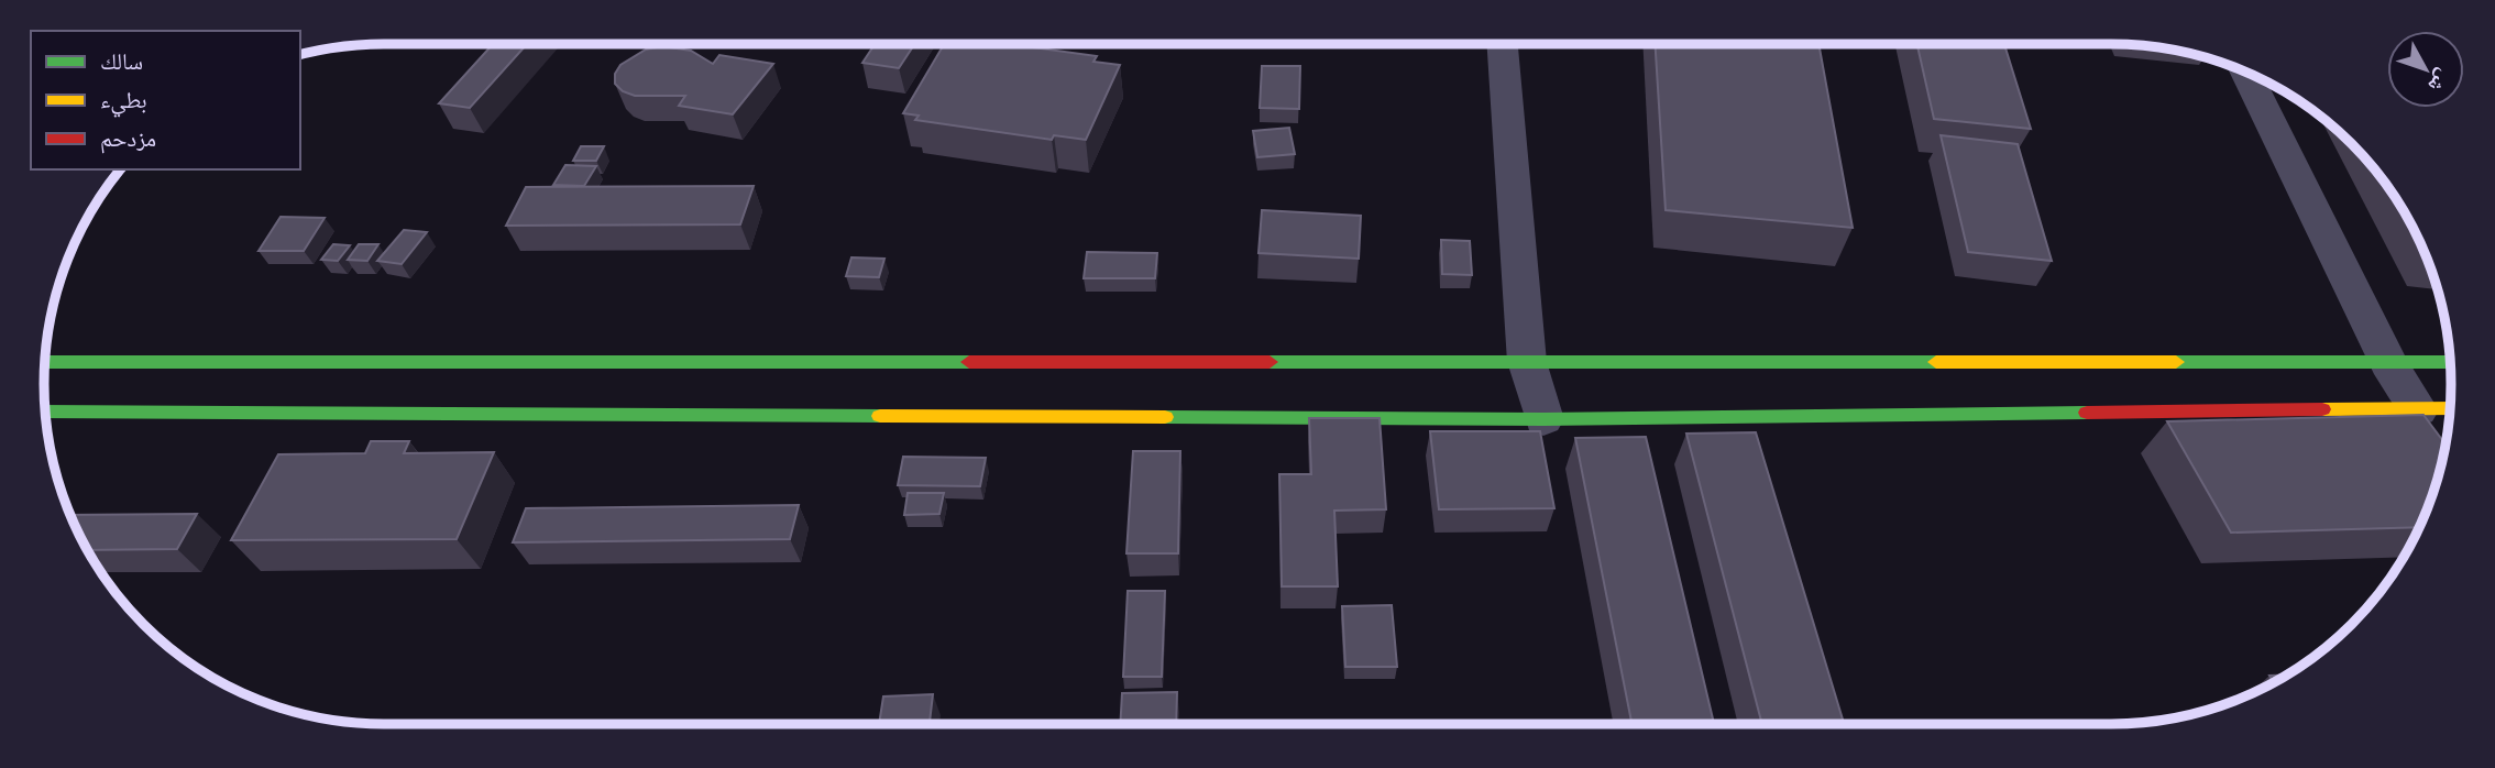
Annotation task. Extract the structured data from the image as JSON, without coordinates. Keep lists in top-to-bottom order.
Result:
{
  "legend": ["سالك", "بطيء", "مزدحم"],
  "north": "bottom right"
}
